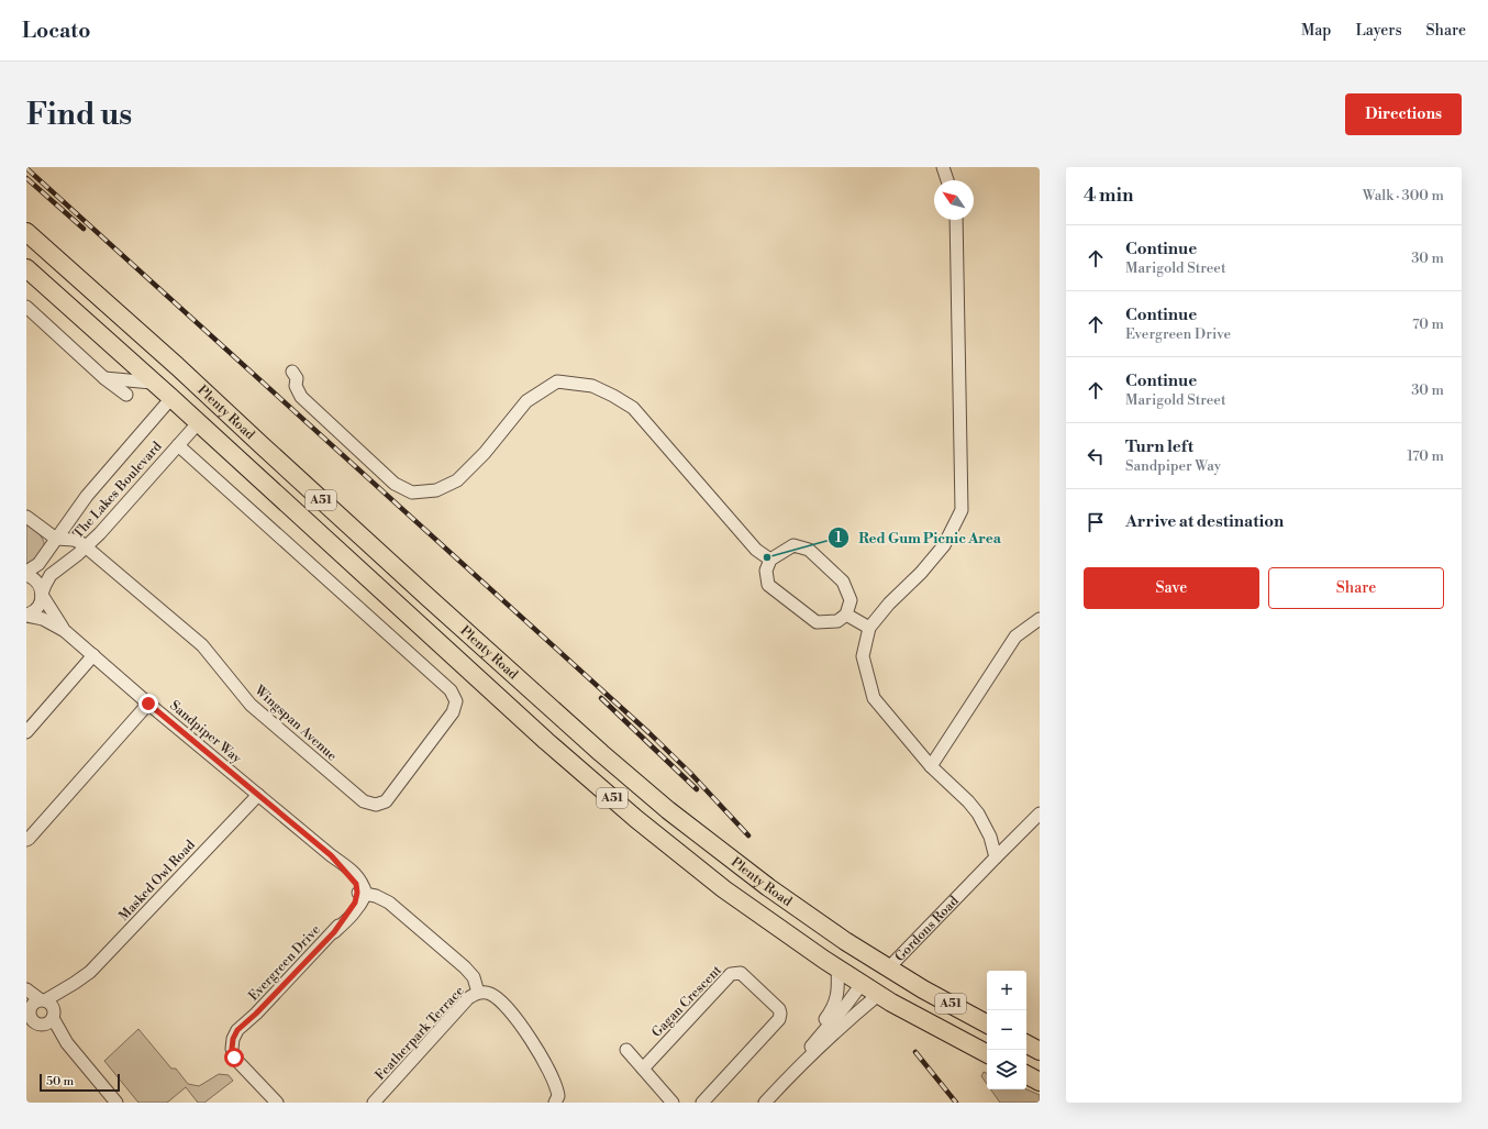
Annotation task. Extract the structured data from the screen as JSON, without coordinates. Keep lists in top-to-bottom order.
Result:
{
  "streets": {
    "highway": ["Plenty Road", "A51", "Gordons Road"],
    "street": [
      "The Lakes Boulevard",
      "Wingspan Avenue",
      "Sandpiper Way",
      "Masked Owl Road",
      "Evergreen Drive",
      "Gagan Crescent",
      "Featherpark Terrace"
    ]
  },
  "crossings": [
    ["Plenty Road", "The Lakes Boulevard"],
    ["Plenty Road", "Gordons Road"],
    ["The Lakes Boulevard", "Wingspan Avenue"],
    ["The Lakes Boulevard", "Sandpiper Way"],
    ["Sandpiper Way", "Masked Owl Road"],
    ["Sandpiper Way", "Evergreen Drive"]
  ],
  "places": ["Red Gum Picnic Area"],
  "scale_bar": "50 m",
  "north": "top left",
  "page": {
    "header": "Locato",
    "nav": ["Map", "Layers", "Share"],
    "buttons": [
      "Directions",
      ["Save", "Share"]
    ],
    "title": "Find us",
    "heading": ["4 min", "Walk · 300 m"],
    "list": [
      ["Continue", "Marigold Street", "30 m"],
      ["Continue", "Evergreen Drive", "70 m"],
      ["Continue", "Marigold Street", "30 m"],
      ["Turn left", "Sandpiper Way", "170 m"],
      "Arrive at destination"
    ],
    "map_buttons": ["+", "−"],
    "scale": "50 m"
  }
}
